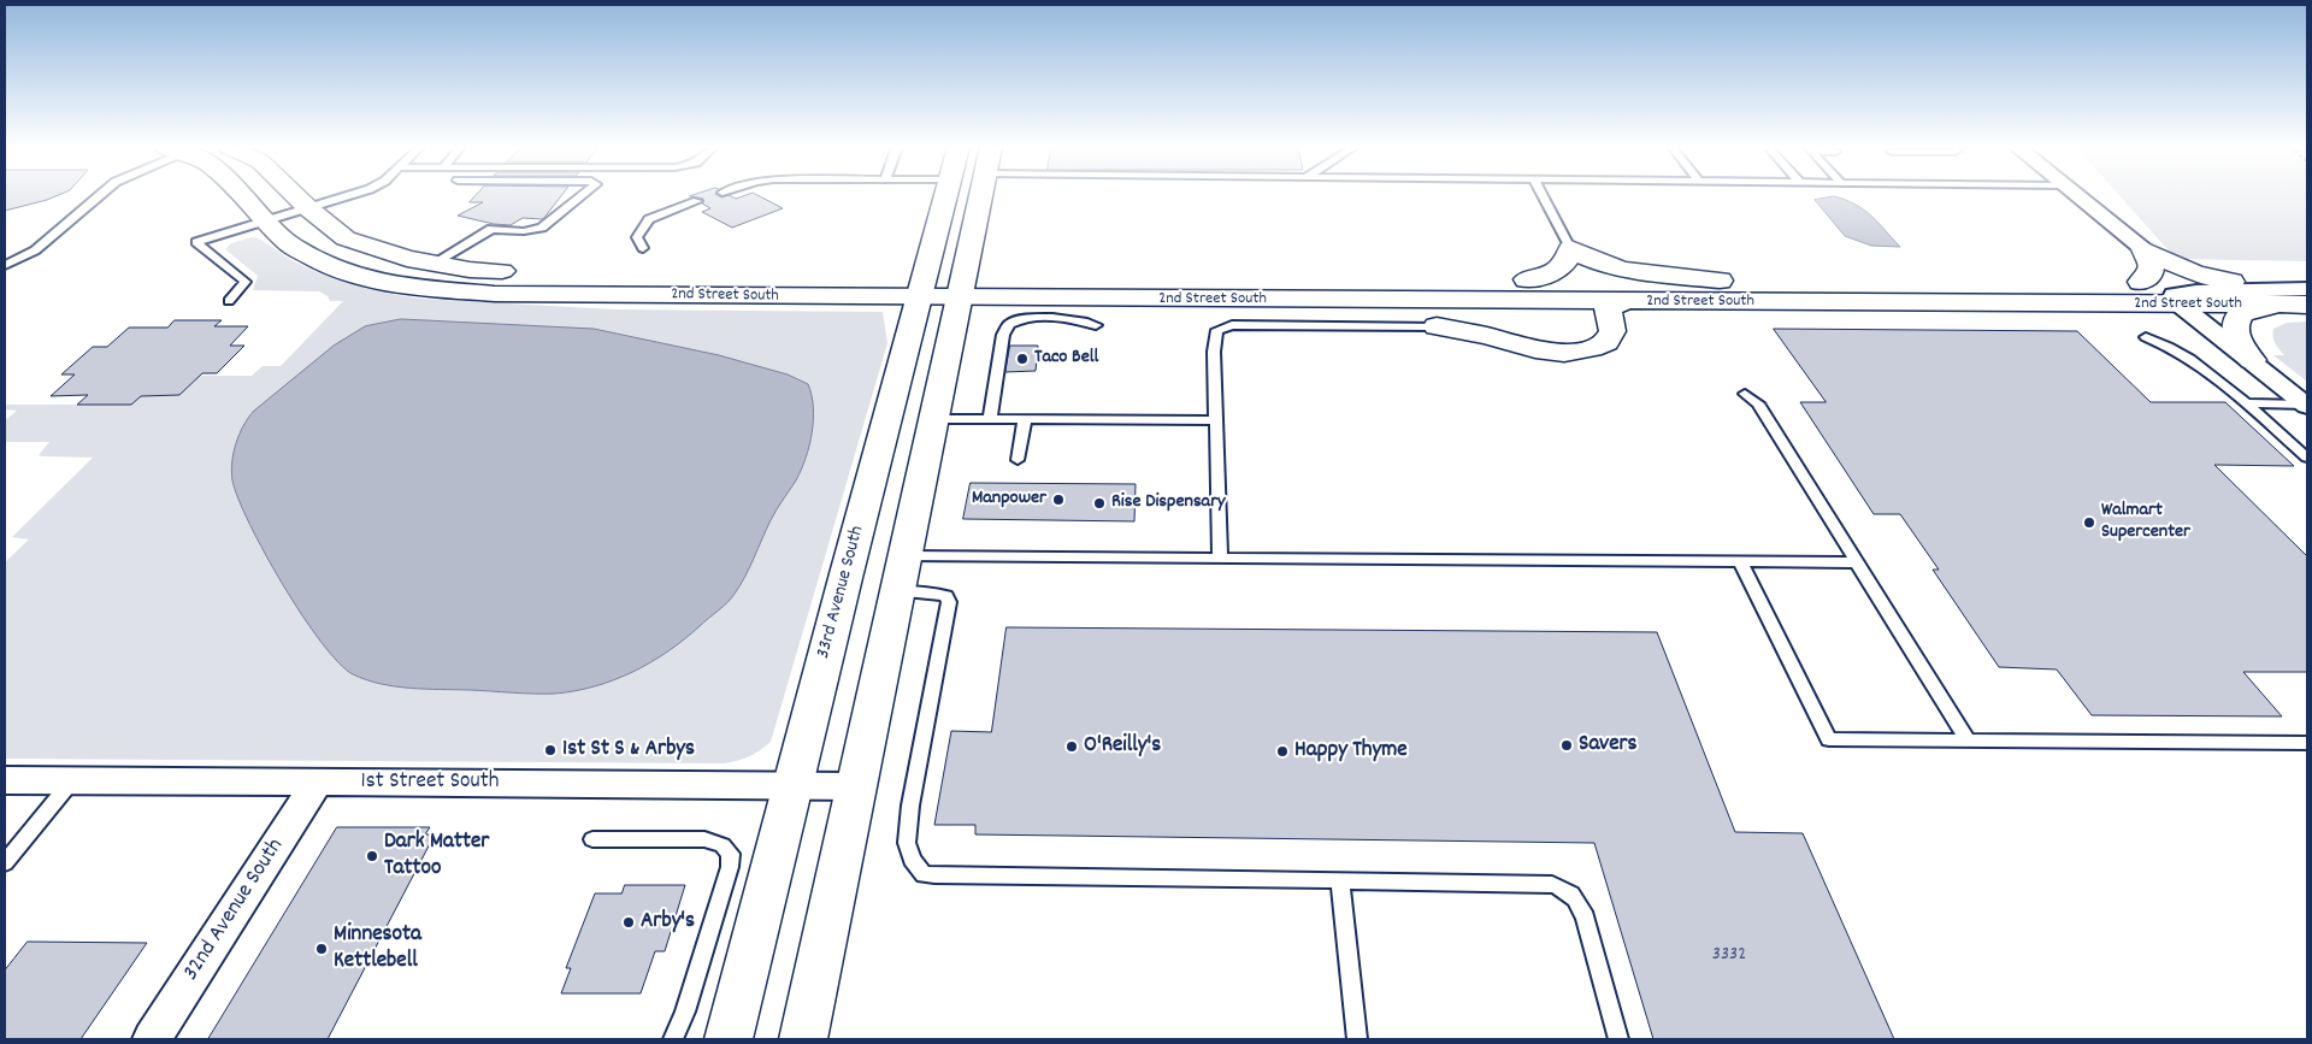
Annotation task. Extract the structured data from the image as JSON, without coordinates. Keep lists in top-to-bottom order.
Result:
{
  "streets": {
    "main road": ["2nd Street South", "33rd Avenue South"],
    "street": ["1st Street South", "32nd Avenue South"]
  },
  "crossings": [
    ["2nd Street South", "33rd Avenue South"],
    ["33rd Avenue South", "1st Street South"],
    ["1st Street South", "32nd Avenue South"]
  ],
  "places": [
    "Taco Bell",
    "Manpower",
    "Rise Dispensary",
    "Walmart Supercenter",
    "Savers",
    "O'Reilly's",
    "1st St S & Arbys",
    "Happy Thyme",
    "Dark Matter Tattoo",
    "Arby's",
    "Minnesota Kettlebell"
  ],
  "house_numbers": ["3332"]
}
